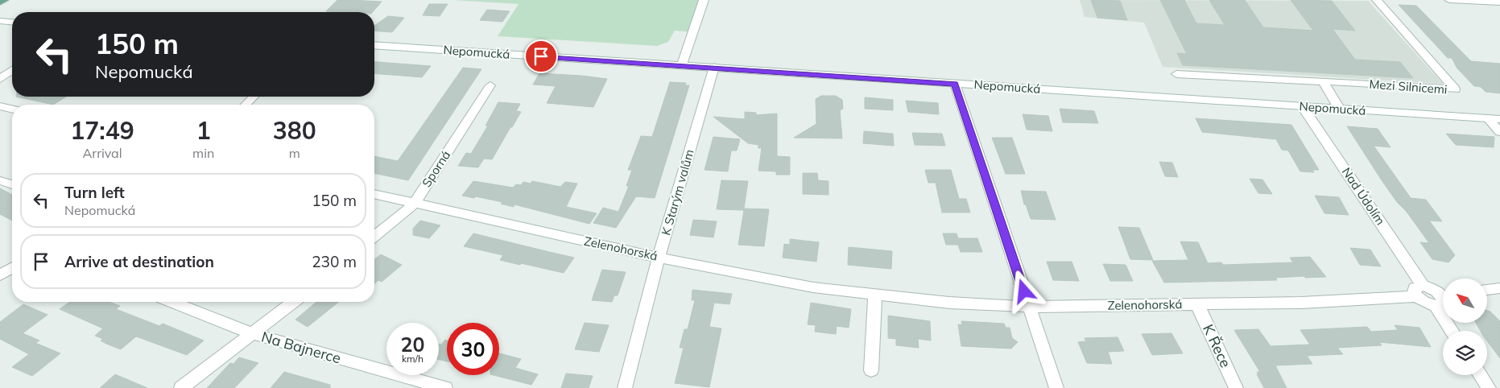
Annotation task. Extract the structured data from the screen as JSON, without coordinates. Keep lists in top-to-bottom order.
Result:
{
  "streets": {
    "street": [
      "Nepomucká",
      "Mezi Silnicemi",
      "Sporná",
      "K Starým valům",
      "Nad Údolím",
      "Zelenohorská",
      "K Řece",
      "Na Bajnerce"
    ]
  },
  "crossings": [
    ["Nepomucká", "K Starým valům"],
    ["Nepomucká", "Nad Údolím"],
    ["Sporná", "Zelenohorská"],
    ["K Starým valům", "Zelenohorská"],
    ["Nad Údolím", "Zelenohorská"],
    ["Zelenohorská", "K Řece"]
  ],
  "north": "top left",
  "page": {
    "turn": ["150 m", "Nepomucká"],
    "eta": [
      "17:49",
      "Arrival",
      "1",
      "min",
      "380",
      "m"
    ],
    "list": [
      {
        "name": "Turn left",
        "note": "Nepomucká",
        "value": "150 m"
      },
      {
        "name": "Arrive at destination",
        "value": "230 m"
      }
    ],
    "speed": "20 km/h",
    "limit": "30"
  }
}
